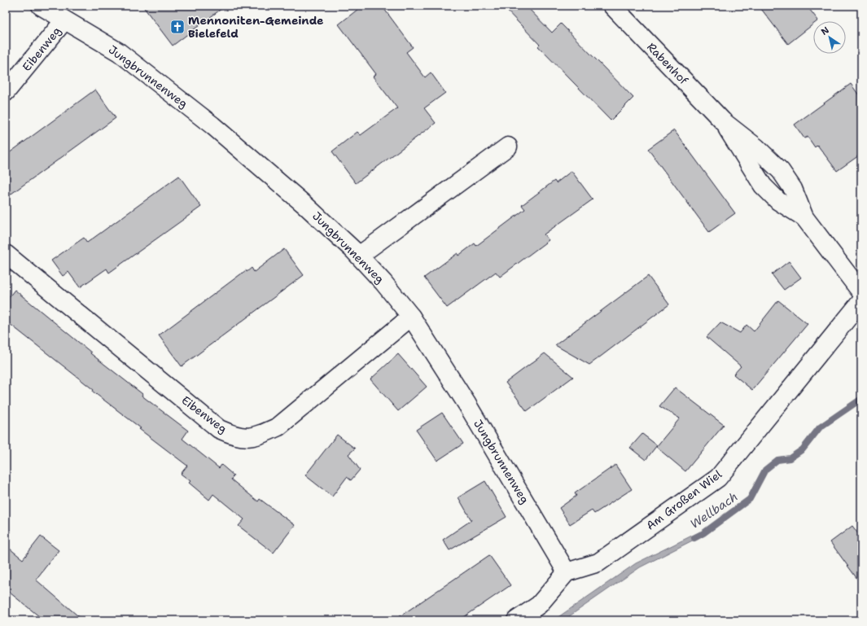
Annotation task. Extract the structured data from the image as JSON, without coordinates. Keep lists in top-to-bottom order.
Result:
{
  "streets": {
    "street": [
      "Eibenweg",
      "Rabenhof",
      "Jungbrunnenweg",
      "Am Großen Wiel"
    ]
  },
  "crossings": [
    ["Eibenweg", "Jungbrunnenweg"],
    ["Jungbrunnenweg", "Am Großen Wiel"]
  ],
  "water": ["Wellbach"],
  "places": {
    "church": ["Mennoniten-Gemeinde Bielefeld"]
  },
  "north": "top left"
}
